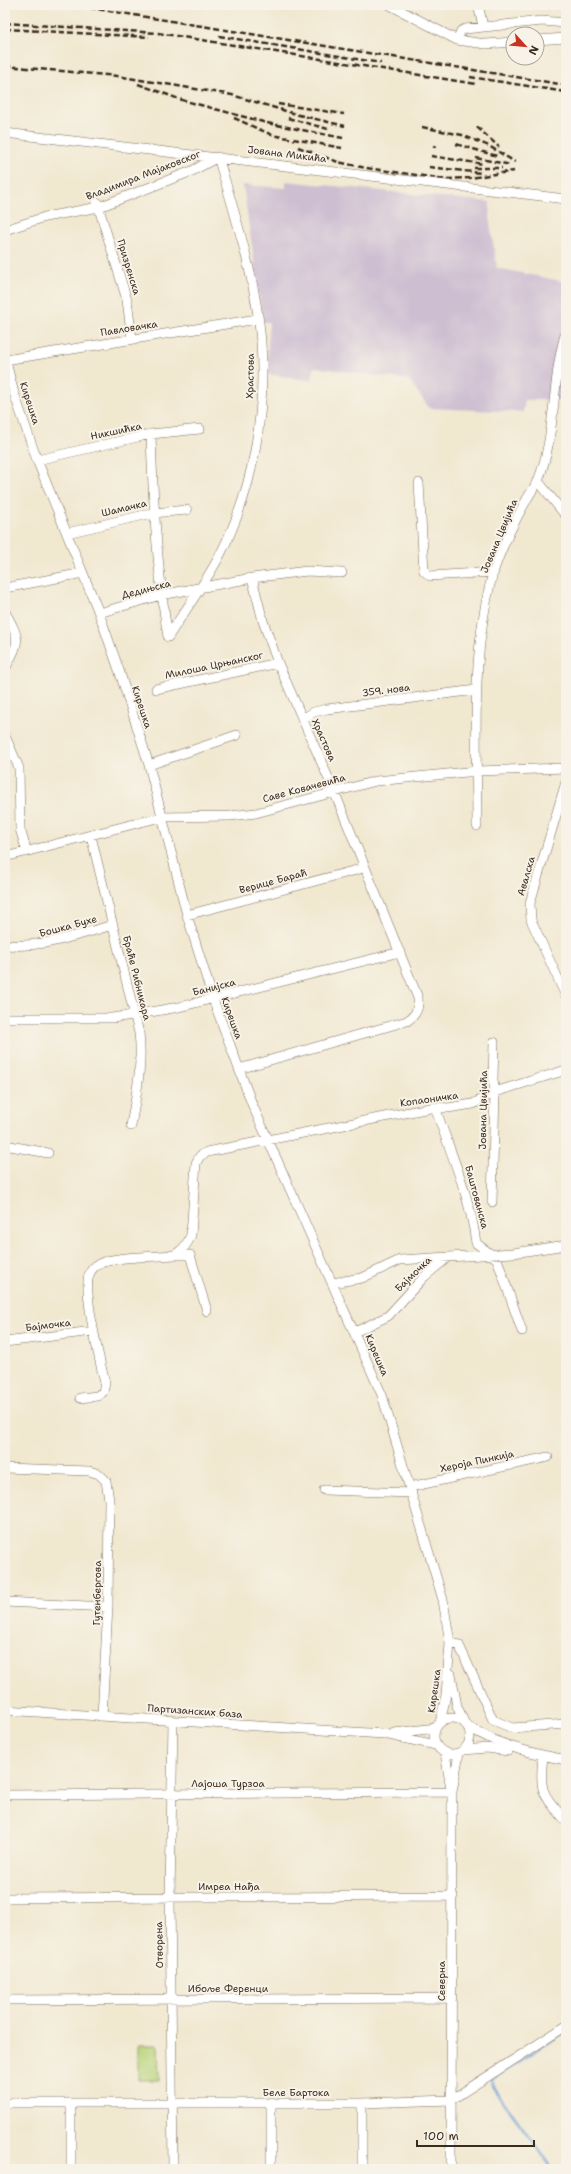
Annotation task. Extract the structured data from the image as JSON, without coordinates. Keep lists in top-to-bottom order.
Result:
{
  "streets": {
    "street": [
      "Јована Микића",
      "Владимира Мајаковског",
      "Призренска",
      "Павловачка",
      "Храстова",
      "Кирешка",
      "Никшићка",
      "Шамачка",
      "Јована Цвијића",
      "Дедињска",
      "Милоша Црњанског",
      "359. нова",
      "Саве Ковачевића",
      "Авалска",
      "Верице Бараћ",
      "Бошка Бухе",
      "Браће Рибникара",
      "Банијска",
      "Копаоничка",
      "Баштованска",
      "Бајмочка",
      "Хероја Пинкија",
      "Гутенбергова",
      "Партизанских база",
      "Лајоша Турзоа",
      "Имреа Нађа",
      "Отворена",
      "Северна",
      "Ибоље Ференци",
      "Беле Бартока"
    ]
  },
  "crossings": [
    ["Јована Микића", "Владимира Мајаковског"],
    ["Јована Микића", "Храстова"],
    ["Владимира Мајаковског", "Призренска"],
    ["Владимира Мајаковског", "Храстова"],
    ["Призренска", "Павловачка"],
    ["Павловачка", "Храстова"],
    ["Павловачка", "Кирешка"],
    ["Храстова", "Дедињска"],
    ["Храстова", "Милоша Црњанског"],
    ["Храстова", "359. нова"],
    ["Храстова", "Саве Ковачевића"],
    ["Храстова", "Верице Бараћ"],
    ["Храстова", "Банијска"],
    ["Кирешка", "Никшићка"],
    ["Кирешка", "Шамачка"],
    ["Кирешка", "Дедињска"],
    ["Кирешка", "Саве Ковачевића"],
    ["Кирешка", "Верице Бараћ"],
    ["Кирешка", "Банијска"],
    ["Кирешка", "Копаоничка"],
    ["Кирешка", "Бајмочка"],
    ["Кирешка", "Хероја Пинкија"],
    ["Кирешка", "Партизанских база"],
    ["Кирешка", "Северна"],
    ["Јована Цвијића", "359. нова"],
    ["Јована Цвијића", "Саве Ковачевића"],
    ["Јована Цвијића", "Копаоничка"],
    ["Саве Ковачевића", "Браће Рибникара"],
    ["Бошка Бухе", "Браће Рибникара"],
    ["Браће Рибникара", "Банијска"],
    ["Копаоничка", "Баштованска"],
    ["Гутенбергова", "Партизанских база"],
    ["Партизанских база", "Отворена"],
    ["Партизанских база", "Северна"],
    ["Лајоша Турзоа", "Отворена"],
    ["Лајоша Турзоа", "Северна"],
    ["Имреа Нађа", "Отворена"],
    ["Имреа Нађа", "Северна"],
    ["Отворена", "Ибоље Ференци"],
    ["Отворена", "Беле Бартока"],
    ["Северна", "Ибоље Ференци"],
    ["Северна", "Беле Бартока"]
  ],
  "scale_bar": "100 m",
  "north": "bottom right"
}
